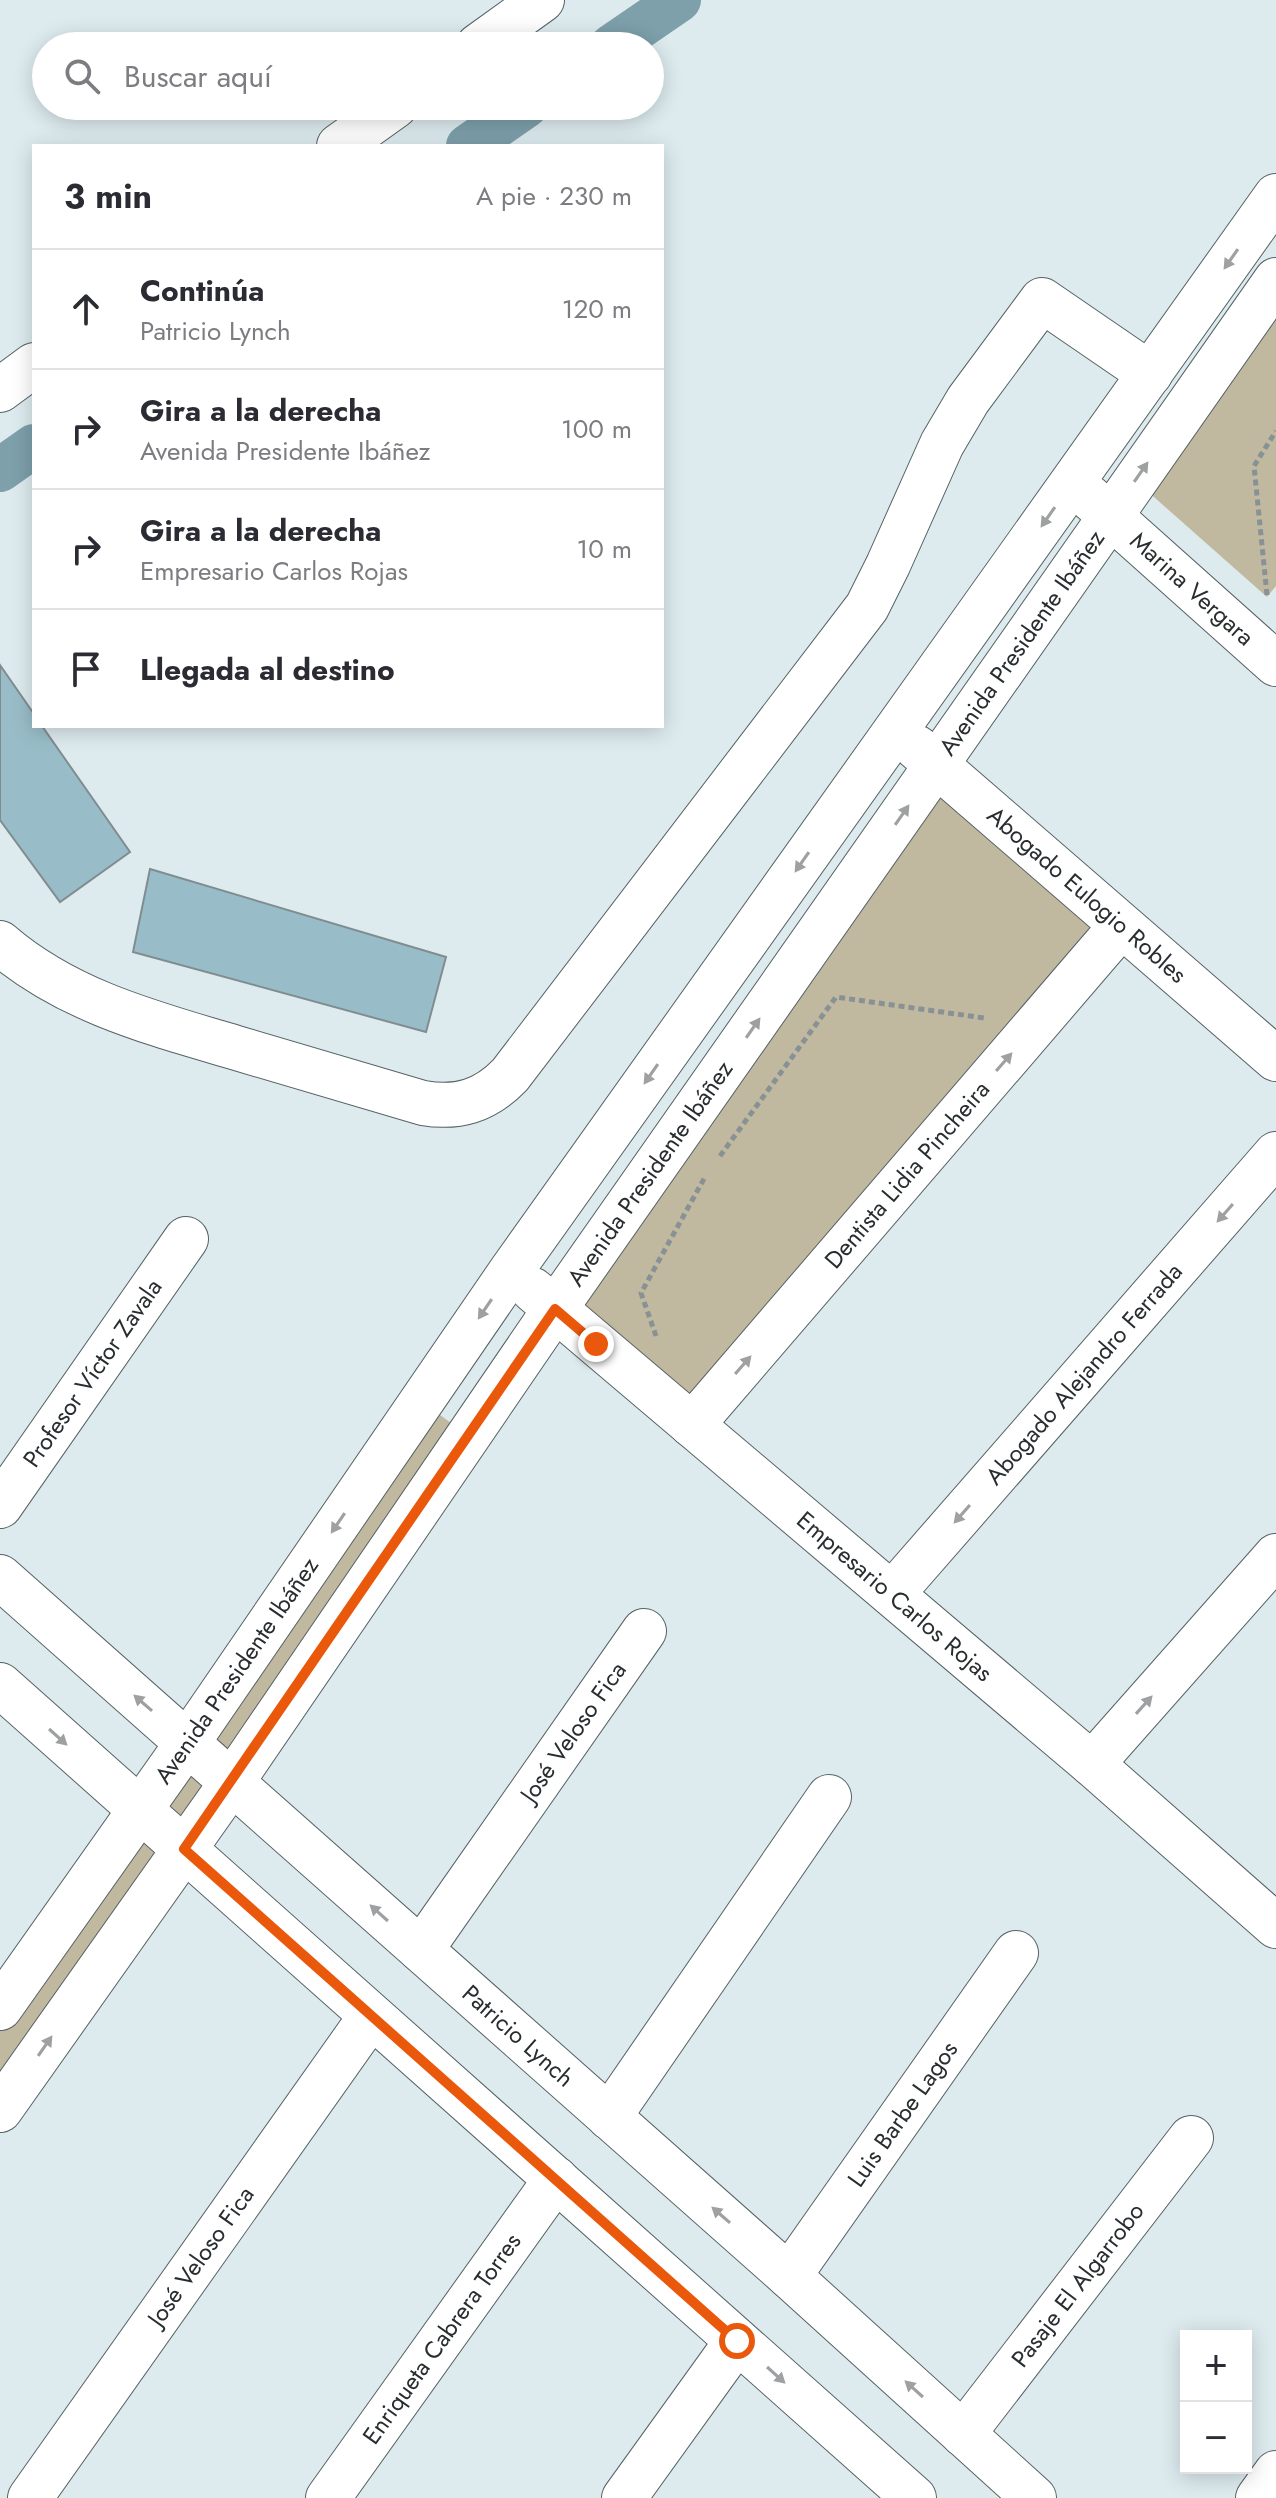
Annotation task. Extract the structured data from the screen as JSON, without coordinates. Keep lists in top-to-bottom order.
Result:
{
  "streets": {
    "street": [
      "Marina Vergara",
      "Avenida Presidente Ibáñez",
      "Abogado Eulogio Robles",
      "Dentista Lidia Pincheira",
      "Profesor Víctor Zavala",
      "Abogado Alejandro Ferrada",
      "Empresario Carlos Rojas",
      "José Veloso Fica",
      "Patricio Lynch",
      "Luis Barbe Lagos",
      "Pasaje El Algarrobo",
      "Enriqueta Cabrera Torres"
    ]
  },
  "crossings": [
    ["Marina Vergara", "Avenida Presidente Ibáñez"],
    ["Avenida Presidente Ibáñez", "Abogado Eulogio Robles"],
    ["Avenida Presidente Ibáñez", "Empresario Carlos Rojas"],
    ["Avenida Presidente Ibáñez", "Patricio Lynch"],
    ["Abogado Eulogio Robles", "Dentista Lidia Pincheira"],
    ["Dentista Lidia Pincheira", "Empresario Carlos Rojas"],
    ["Abogado Alejandro Ferrada", "Empresario Carlos Rojas"],
    ["José Veloso Fica", "Patricio Lynch"],
    ["Patricio Lynch", "Luis Barbe Lagos"],
    ["Patricio Lynch", "Pasaje El Algarrobo"]
  ],
  "one_way": ["Dentista Lidia Pincheira"],
  "page": {
    "search": "Buscar aquí",
    "heading": ["3 min", "A pie · 230 m"],
    "list": [
      ["Continúa", "Patricio Lynch", "120 m"],
      ["Gira a la derecha", "Avenida Presidente Ibáñez", "100 m"],
      ["Gira a la derecha", "Empresario Carlos Rojas", "10 m"],
      "Llegada al destino"
    ],
    "map_buttons": ["+", "−"]
  }
}
